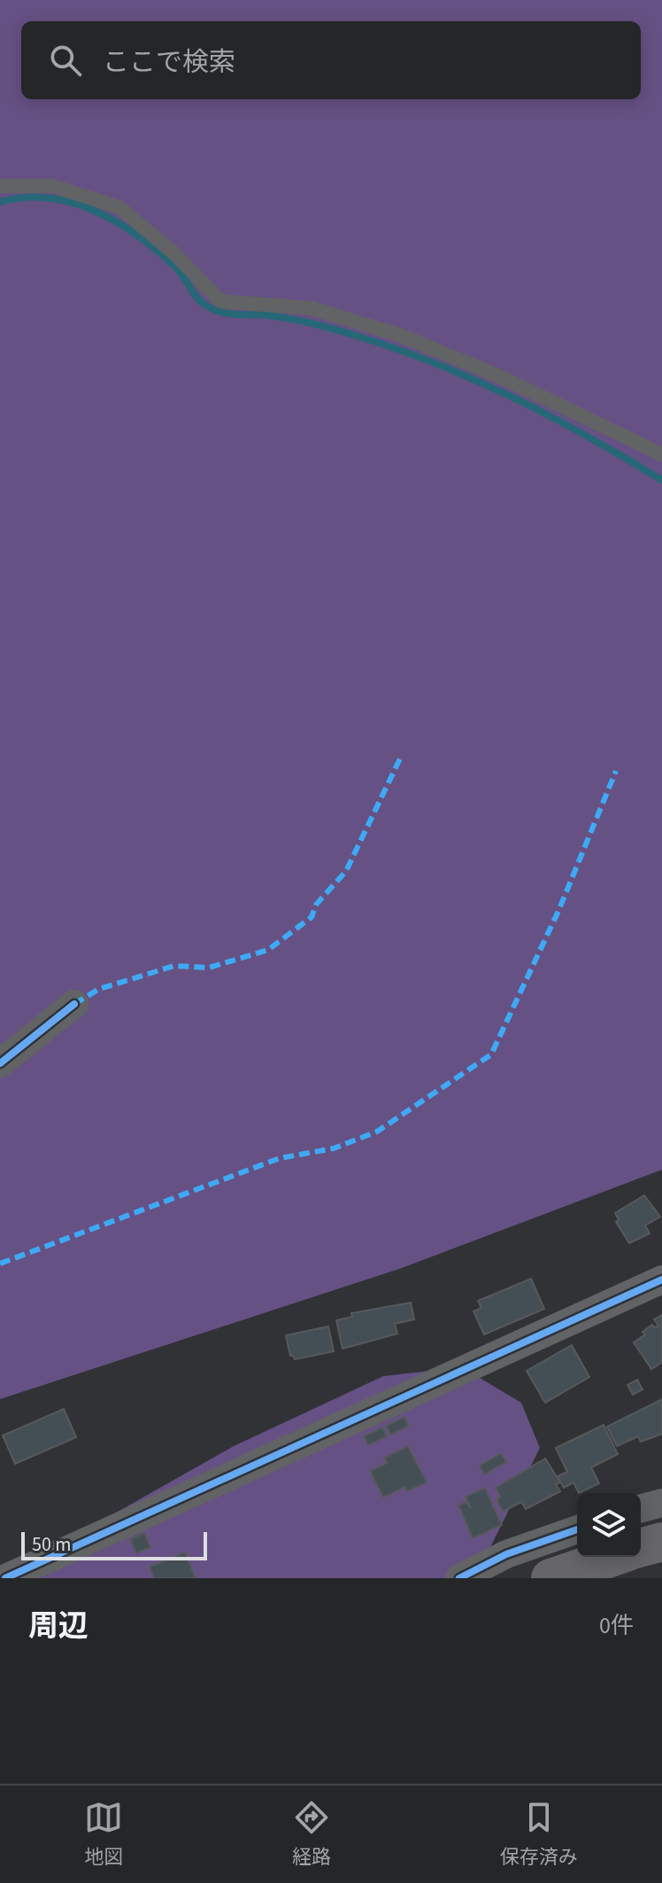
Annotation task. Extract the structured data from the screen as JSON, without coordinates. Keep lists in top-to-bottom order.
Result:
{
  "scale_bar": "50 m",
  "page": {
    "search": "ここで検索",
    "scale": "50 m",
    "heading": ["周辺", "0件"],
    "nav": ["地図", "経路", "保存済み"]
  }
}
